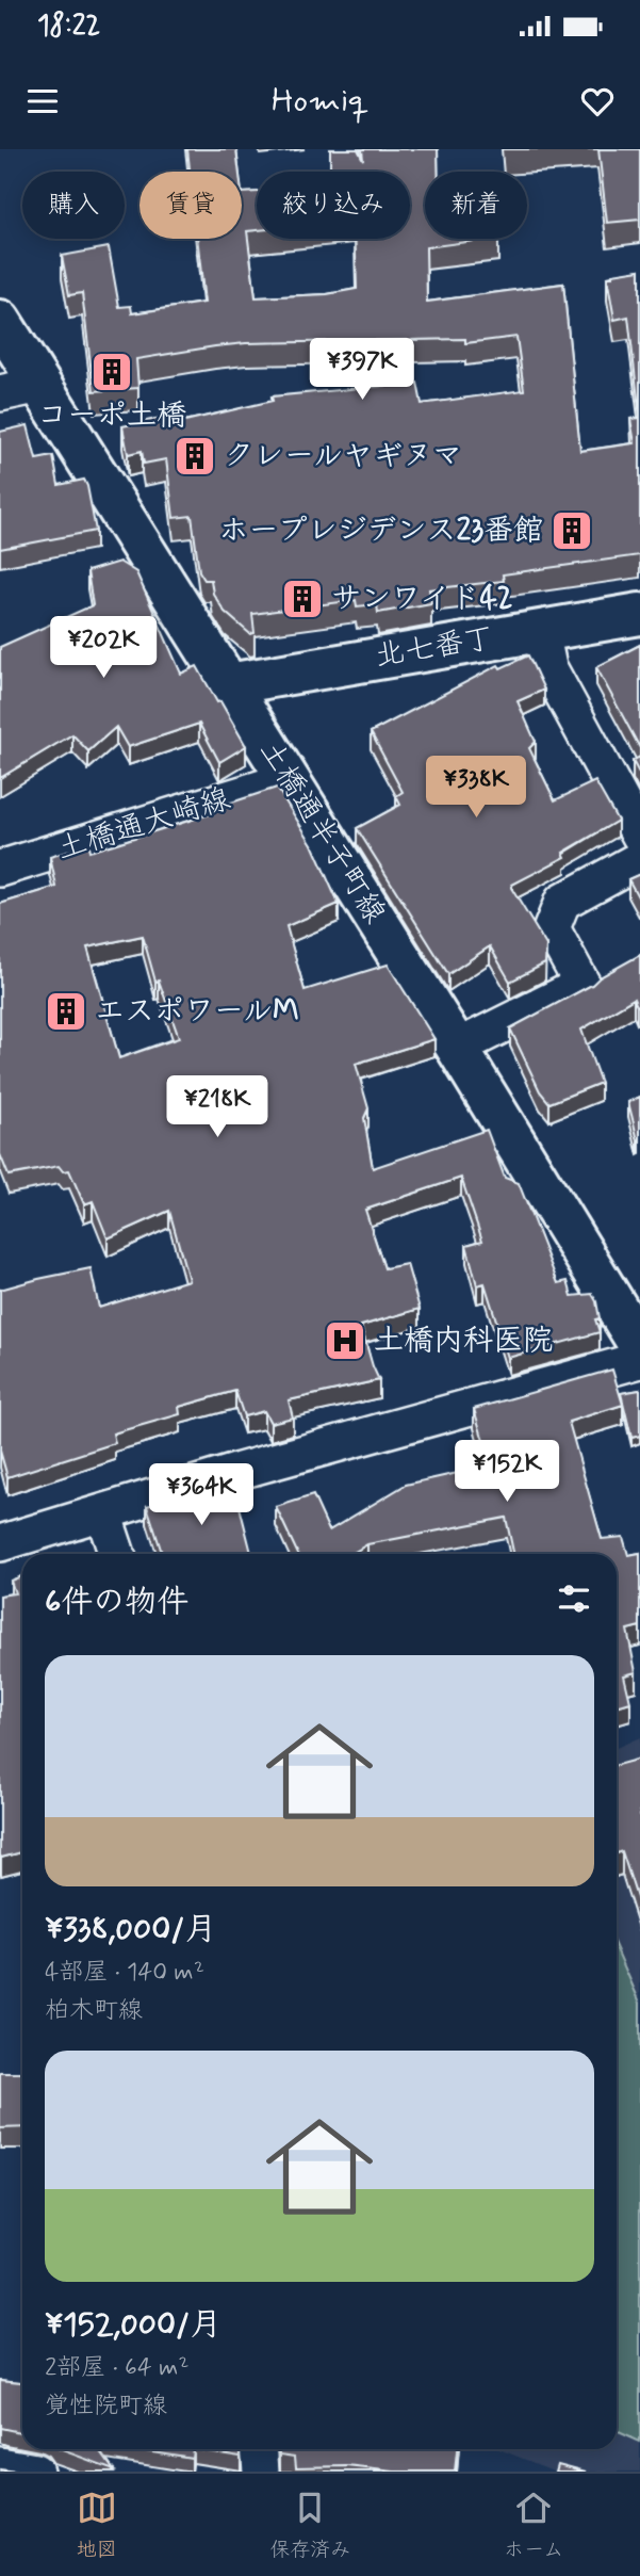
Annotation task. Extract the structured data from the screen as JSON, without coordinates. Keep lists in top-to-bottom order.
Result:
{
  "streets": {
    "street": ["北七番丁", "土橋通大崎線", "土橋通半子町線"]
  },
  "crossings": [
    ["北七番丁", "土橋通半子町線"],
    ["土橋通大崎線", "土橋通半子町線"]
  ],
  "places": {
    "building": [
      "コーポ土橋",
      "クレールヤギヌマ",
      "ホープレジデンス23番館",
      "サンワイド42",
      "エスポワールM"
    ],
    "hospital": ["土橋内科医院"]
  },
  "page": {
    "status": "18:22",
    "header": "Homiq",
    "chip": [
      "購入",
      "賃貸",
      "絞り込み",
      "新着"
    ],
    "price": [
      "¥397K",
      "¥202K",
      "¥338K",
      "¥218K",
      "¥152K",
      "¥364K"
    ],
    "heading": "6件の物件",
    "list": [
      {
        "name": "¥338,000/月",
        "note": "4部屋 · 140 m² · 柏木町線"
      },
      {
        "name": "¥152,000/月",
        "note": "2部屋 · 64 m² · 覚性院町線"
      }
    ],
    "tabs": ["地図", "保存済み", "ホーム"]
  }
}
